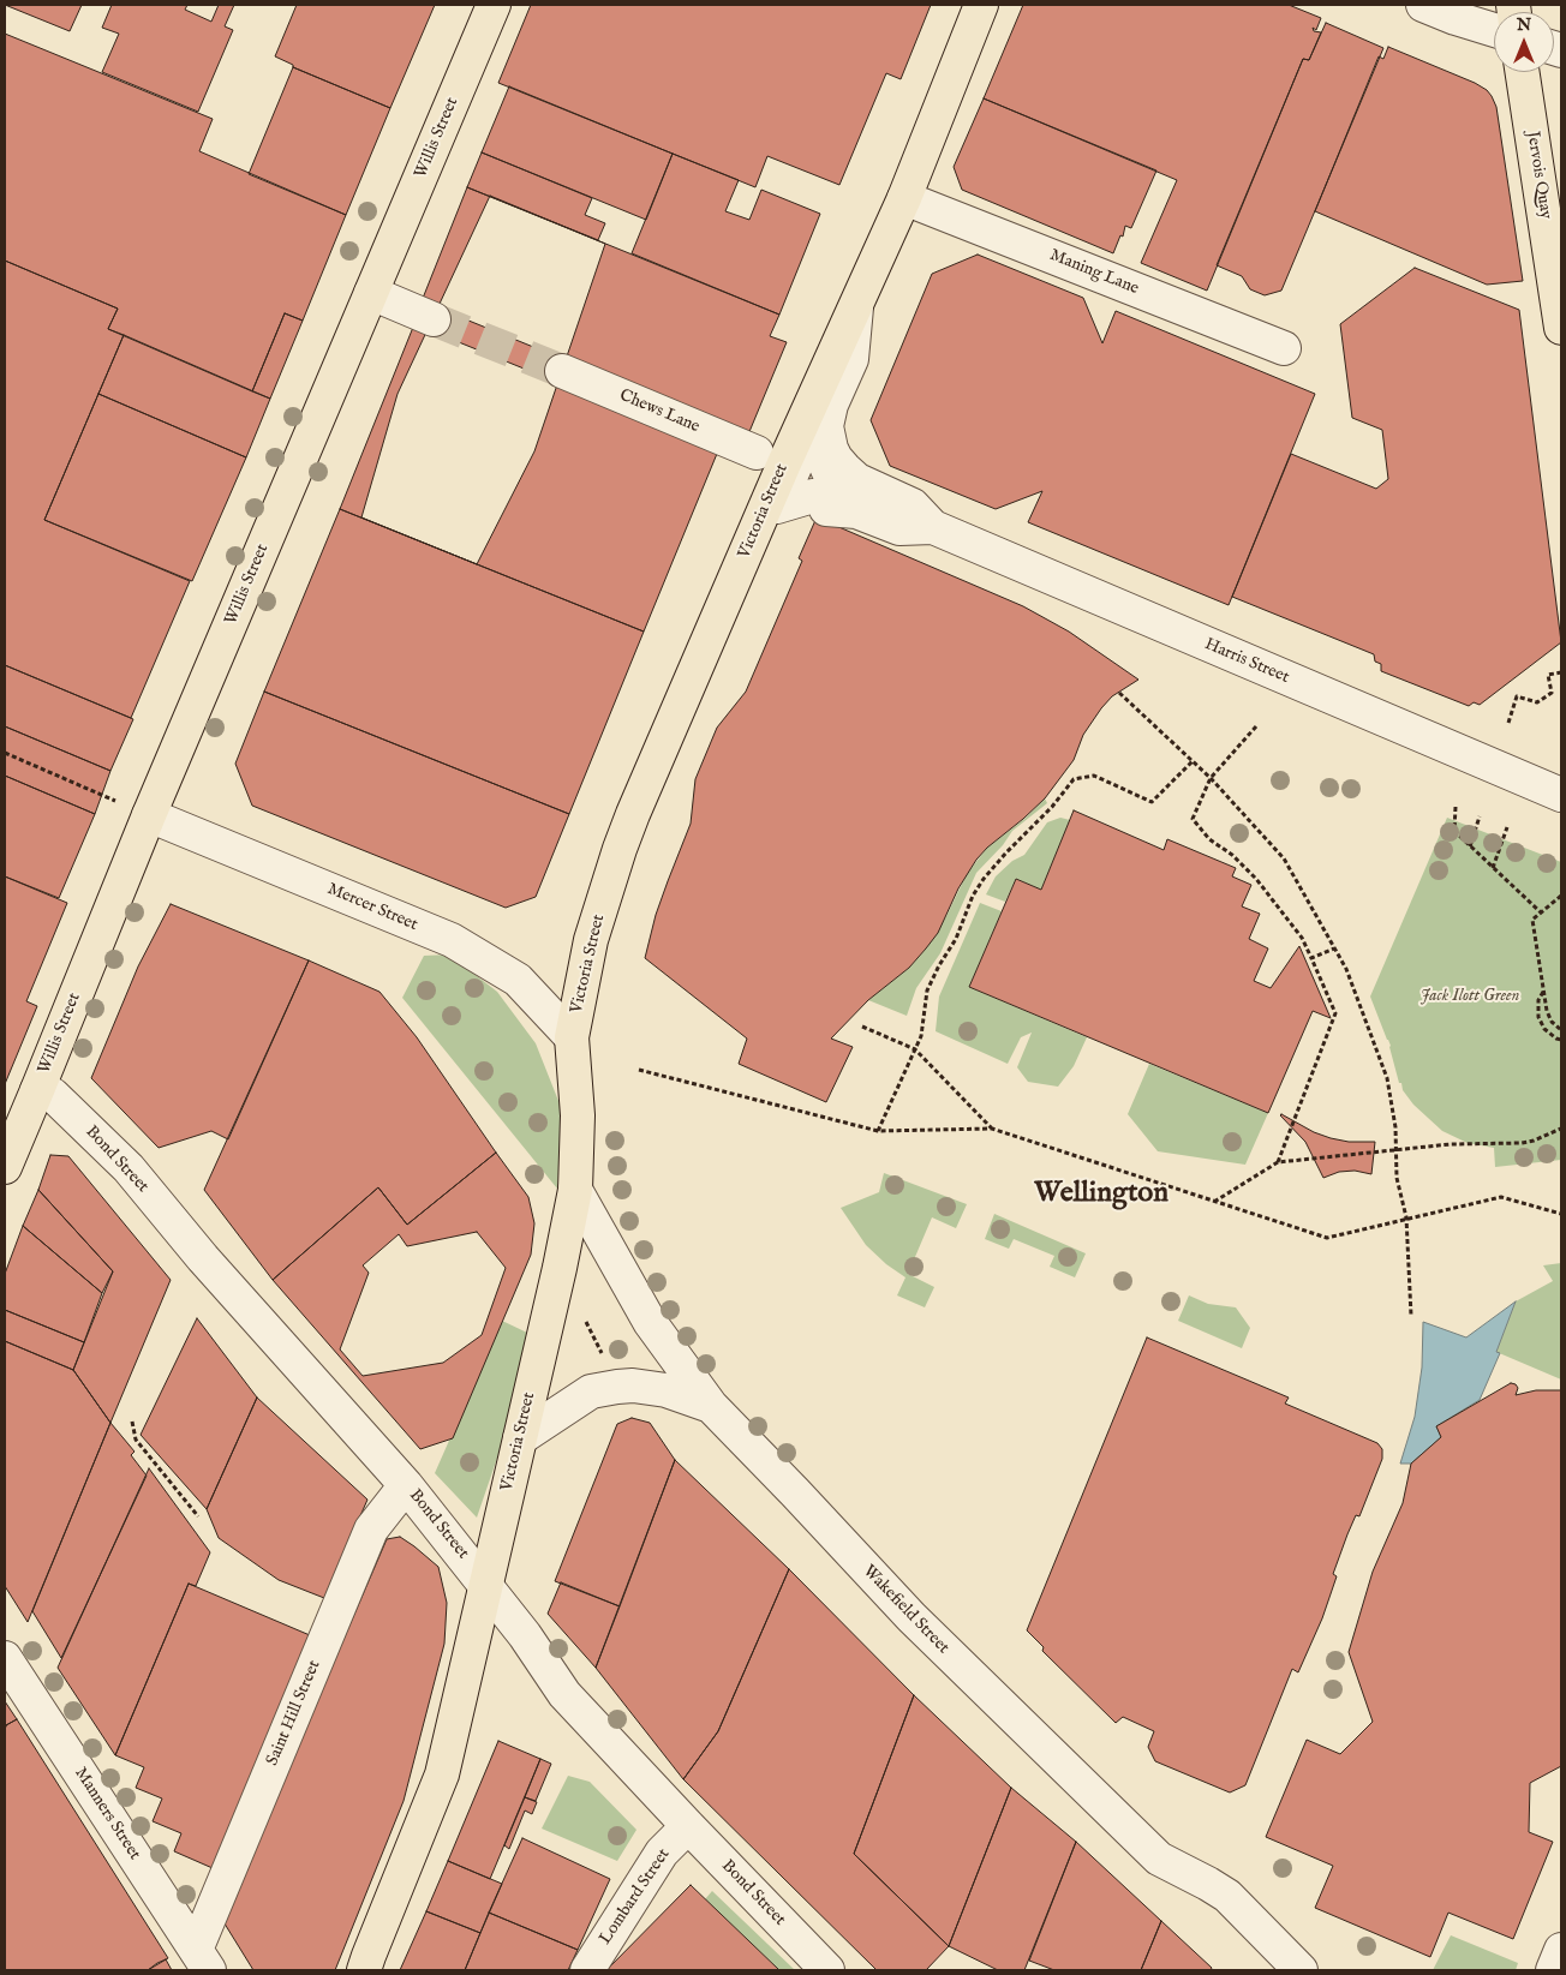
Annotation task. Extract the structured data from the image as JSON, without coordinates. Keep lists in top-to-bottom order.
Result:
{
  "streets": {
    "main road": ["Willis Street", "Jervois Quay", "Victoria Street"],
    "street": [
      "Maning Lane",
      "Chews Lane",
      "Harris Street",
      "Mercer Street",
      "Bond Street",
      "Wakefield Street",
      "Saint Hill Street",
      "Manners Street",
      "Lombard Street"
    ]
  },
  "crossings": [
    ["Willis Street", "Mercer Street"],
    ["Willis Street", "Bond Street"],
    ["Maning Lane", "Victoria Street"],
    ["Victoria Street", "Harris Street"],
    ["Victoria Street", "Mercer Street"],
    ["Victoria Street", "Bond Street"],
    ["Victoria Street", "Wakefield Street"],
    ["Bond Street", "Saint Hill Street"],
    ["Bond Street", "Lombard Street"],
    ["Saint Hill Street", "Manners Street"]
  ],
  "districts": ["Wellington"],
  "parks": ["Jack Ilott Green"],
  "north": "top"
}
